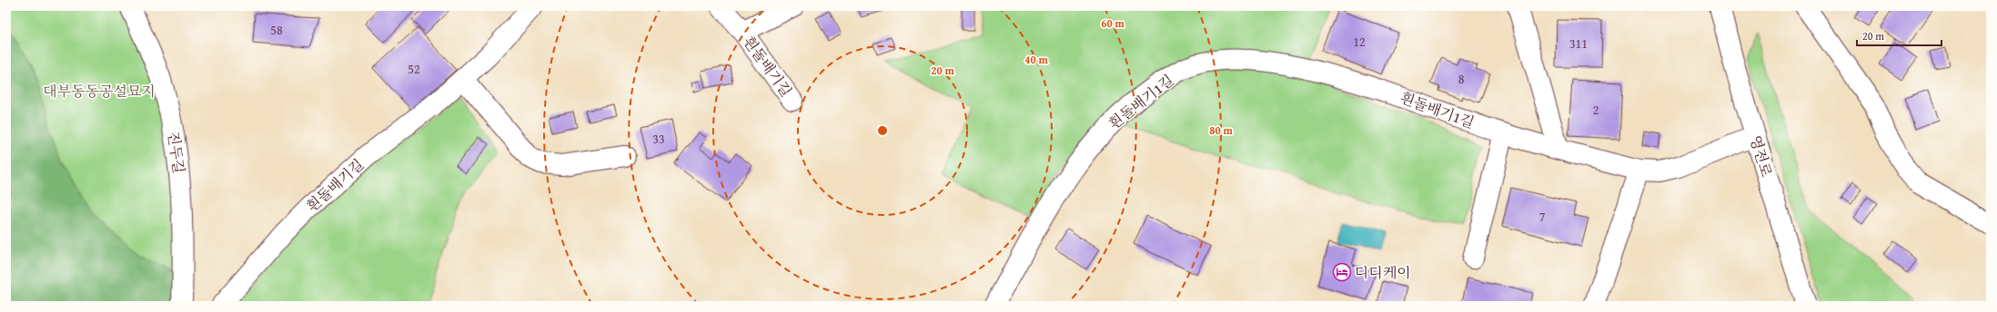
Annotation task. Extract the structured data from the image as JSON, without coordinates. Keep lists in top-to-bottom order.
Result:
{
  "streets": {
    "street": [
      "흰돌배기길",
      "흰돌배기1길",
      "진두길",
      "영전로"
    ]
  },
  "crossings": [
    ["흰돌배기1길", "영전로"]
  ],
  "parks": ["대부동동공설묘지"],
  "places": {
    "hotel": ["디디케이"]
  },
  "house_numbers": [
    "58",
    "12",
    "311",
    "52",
    "8",
    "2",
    "33",
    "7"
  ],
  "scale_bar": "20 m",
  "rings": [
    "60 m",
    "40 m",
    "20 m",
    "80 m"
  ]
}
